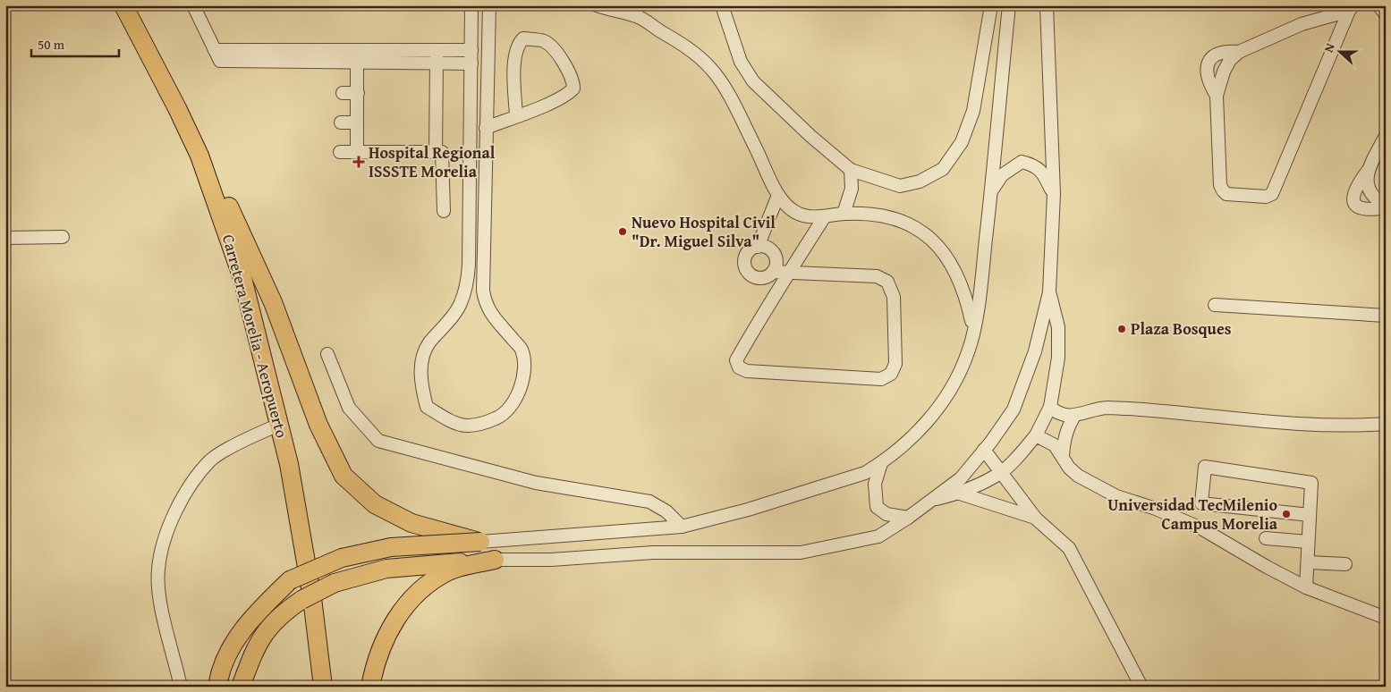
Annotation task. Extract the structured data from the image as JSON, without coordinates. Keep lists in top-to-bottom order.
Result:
{
  "streets": {
    "highway": ["Carretera Morelia - Aeropuerto"]
  },
  "places": {
    "health": ["Hospital Regional ISSSTE Morelia"],
    "other": ["Nuevo Hospital Civil \"Dr. Miguel Silva\"", "Plaza Bosques", "Universidad TecMilenio Campus Morelia"]
  },
  "scale_bar": "50 m",
  "north": "left"
}
